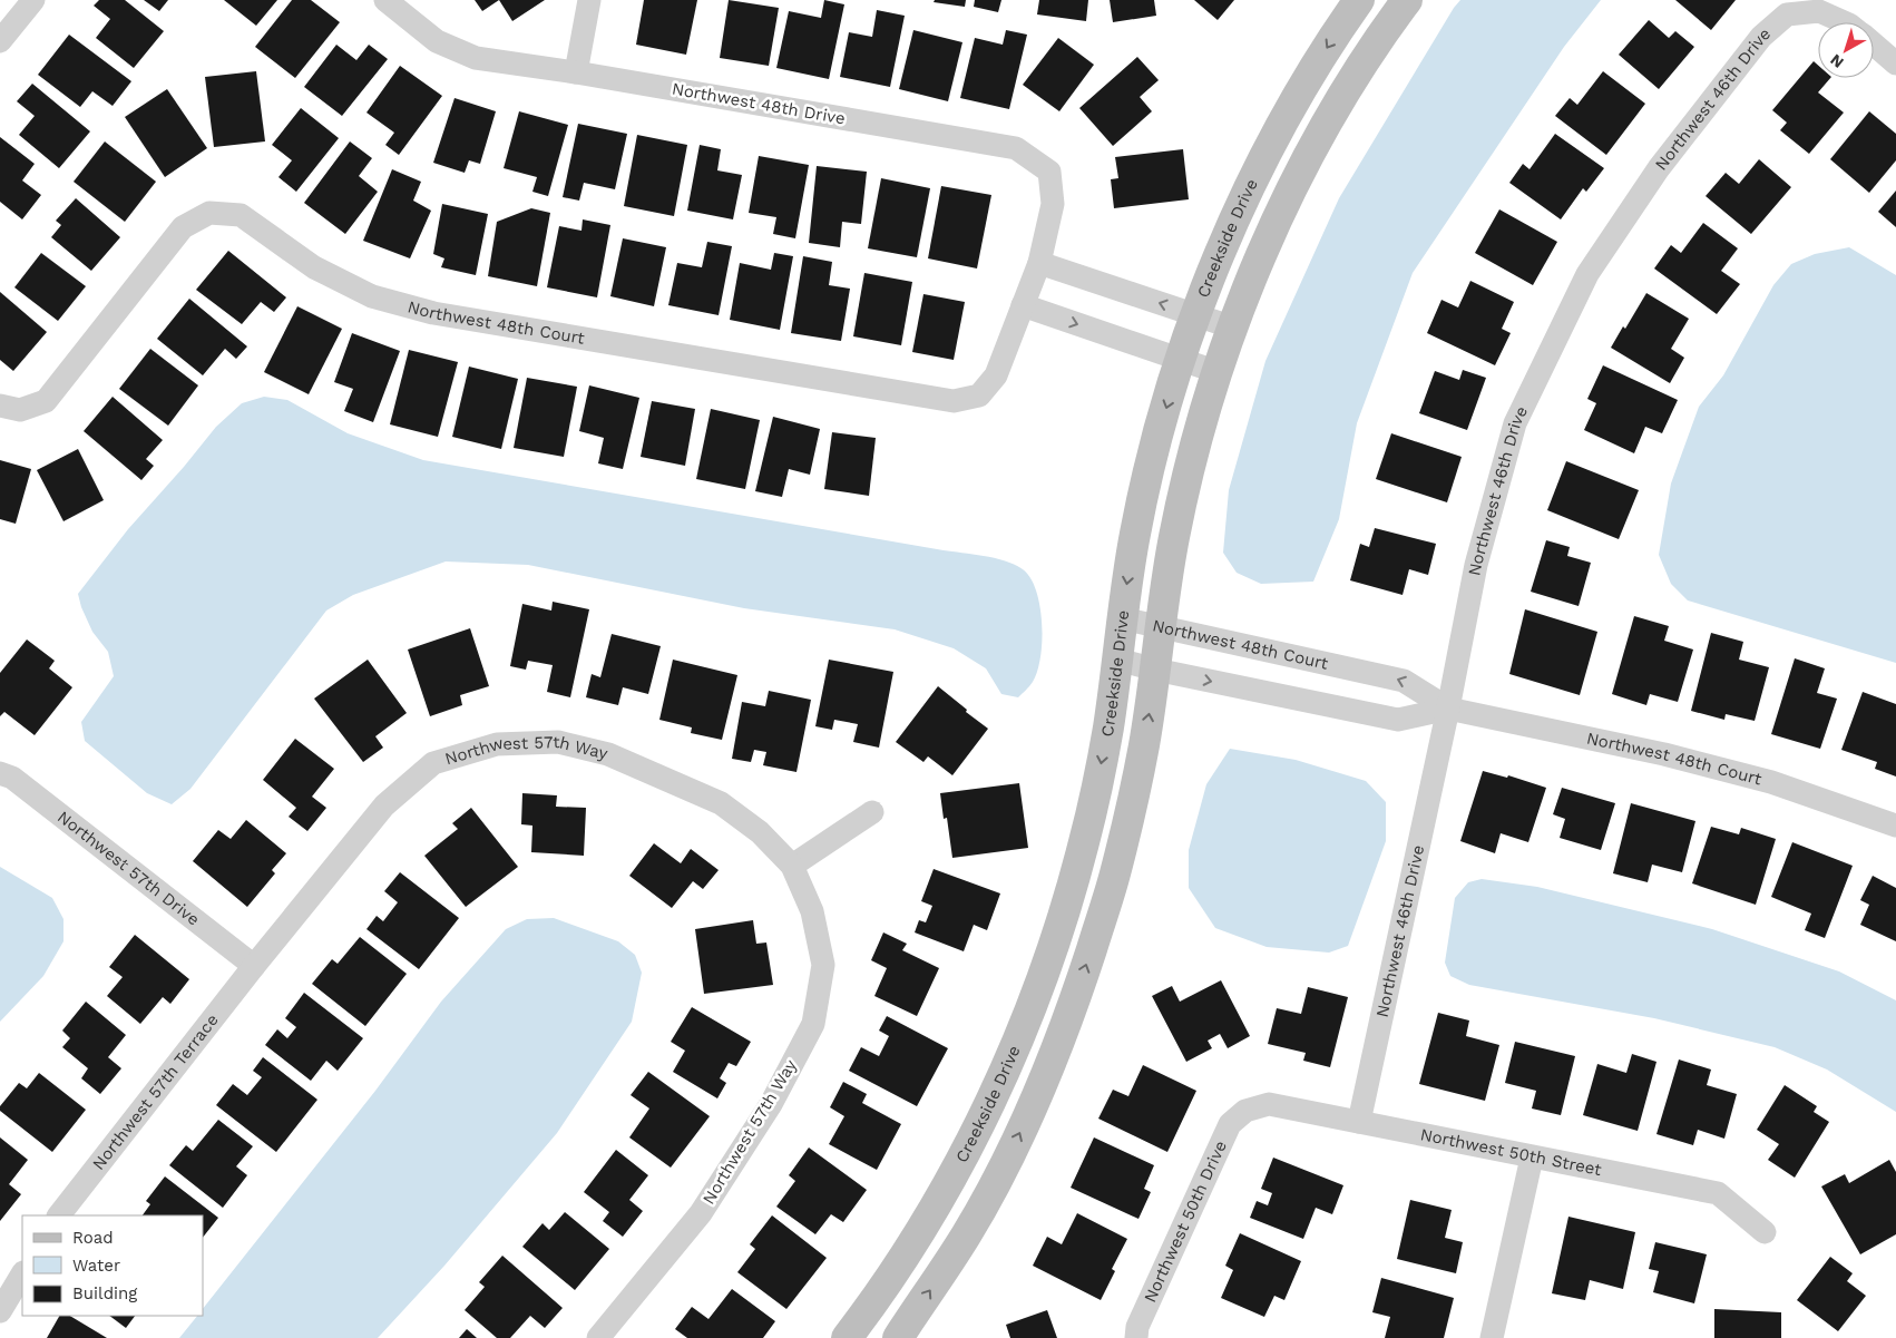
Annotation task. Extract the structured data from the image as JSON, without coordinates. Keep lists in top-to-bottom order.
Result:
{
  "streets": {
    "street": [
      "Northwest 46th Drive",
      "Northwest 48th Drive",
      "Creekside Drive",
      "Northwest 48th Court",
      "Northwest 57th Way",
      "Northwest 57th Drive",
      "Northwest 57th Terrace",
      "Northwest 50th Street",
      "Northwest 50th Drive"
    ]
  },
  "crossings": [
    ["Northwest 46th Drive", "Northwest 48th Court"],
    ["Northwest 46th Drive", "Northwest 50th Street"],
    ["Northwest 48th Drive", "Northwest 48th Court"],
    ["Creekside Drive", "Northwest 48th Court"],
    ["Northwest 57th Way", "Northwest 57th Drive"],
    ["Northwest 57th Way", "Northwest 57th Terrace"],
    ["Northwest 57th Drive", "Northwest 57th Terrace"],
    ["Northwest 50th Street", "Northwest 50th Drive"]
  ],
  "legend": ["Road", "Water", "Building"],
  "north": "bottom left"
}
